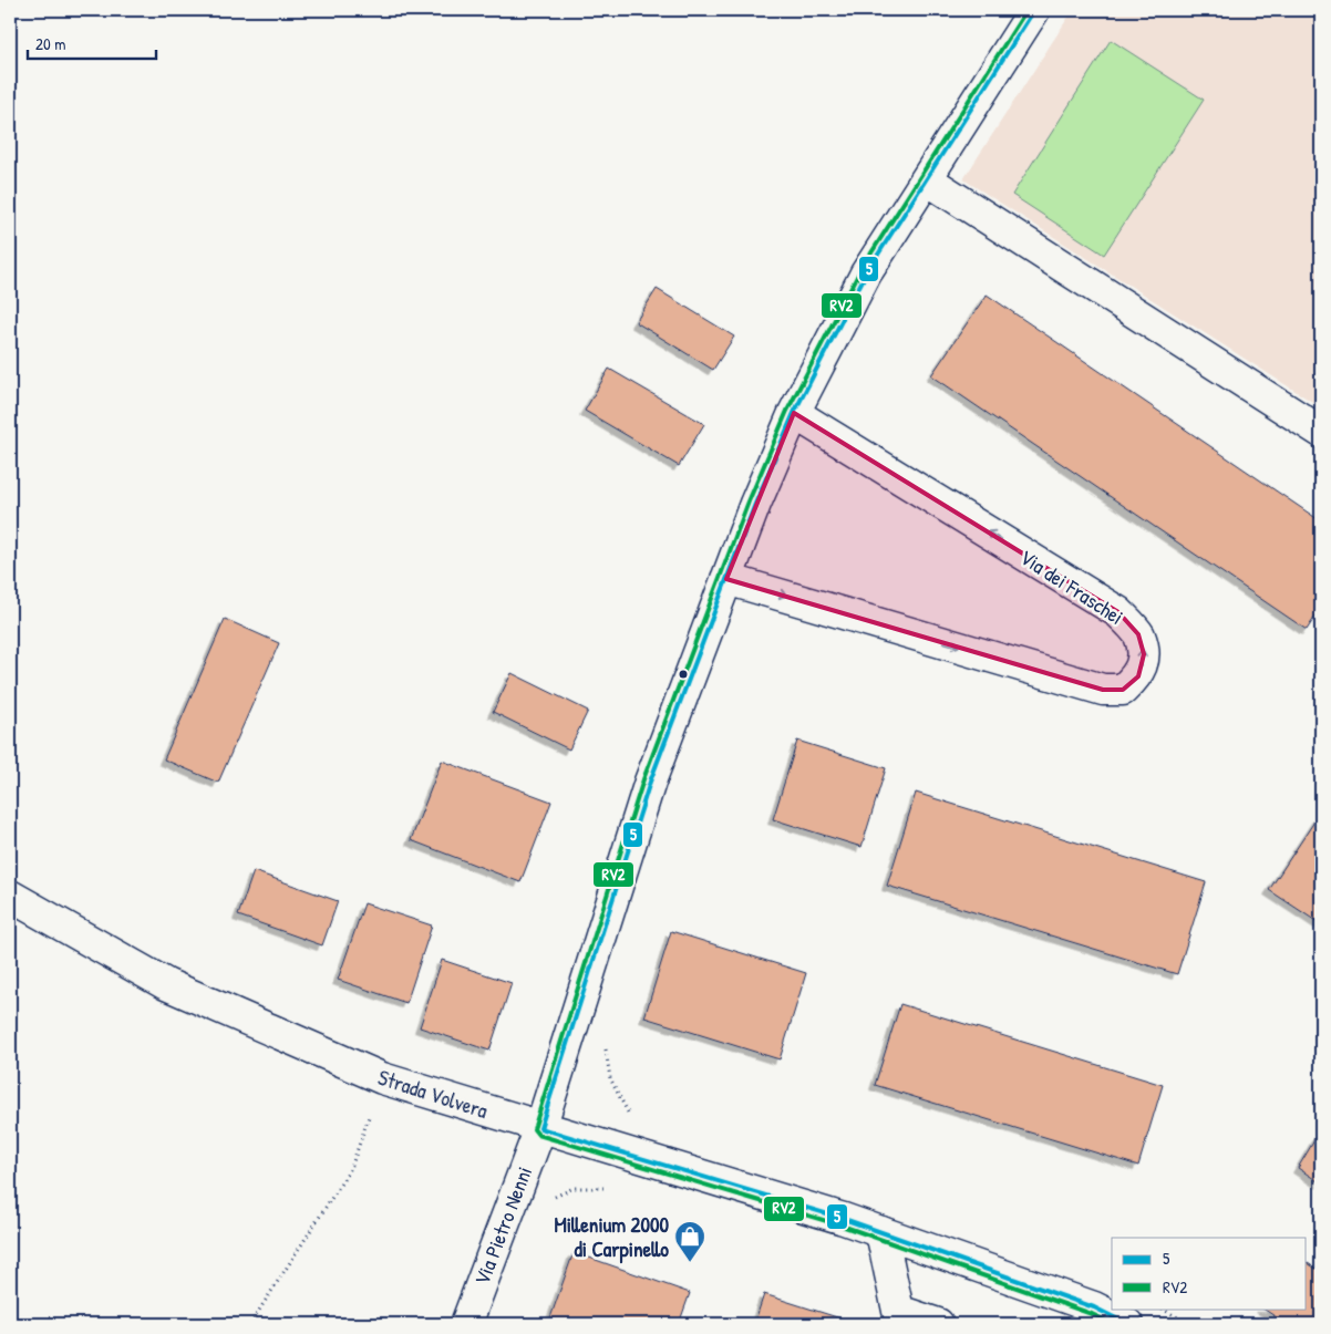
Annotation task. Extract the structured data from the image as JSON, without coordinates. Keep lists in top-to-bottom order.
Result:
{
  "streets": {
    "street": ["Via dei Fraschei", "Strada Volvera", "Via Pietro Nenni"]
  },
  "crossings": [
    ["Strada Volvera", "Via Pietro Nenni"]
  ],
  "places": {
    "shop": ["Millenium 2000 di Carpinello"]
  },
  "lines": ["transit line 5", "transit line RV2"],
  "legend": ["5", "RV2"],
  "scale_bar": "20 m"
}
